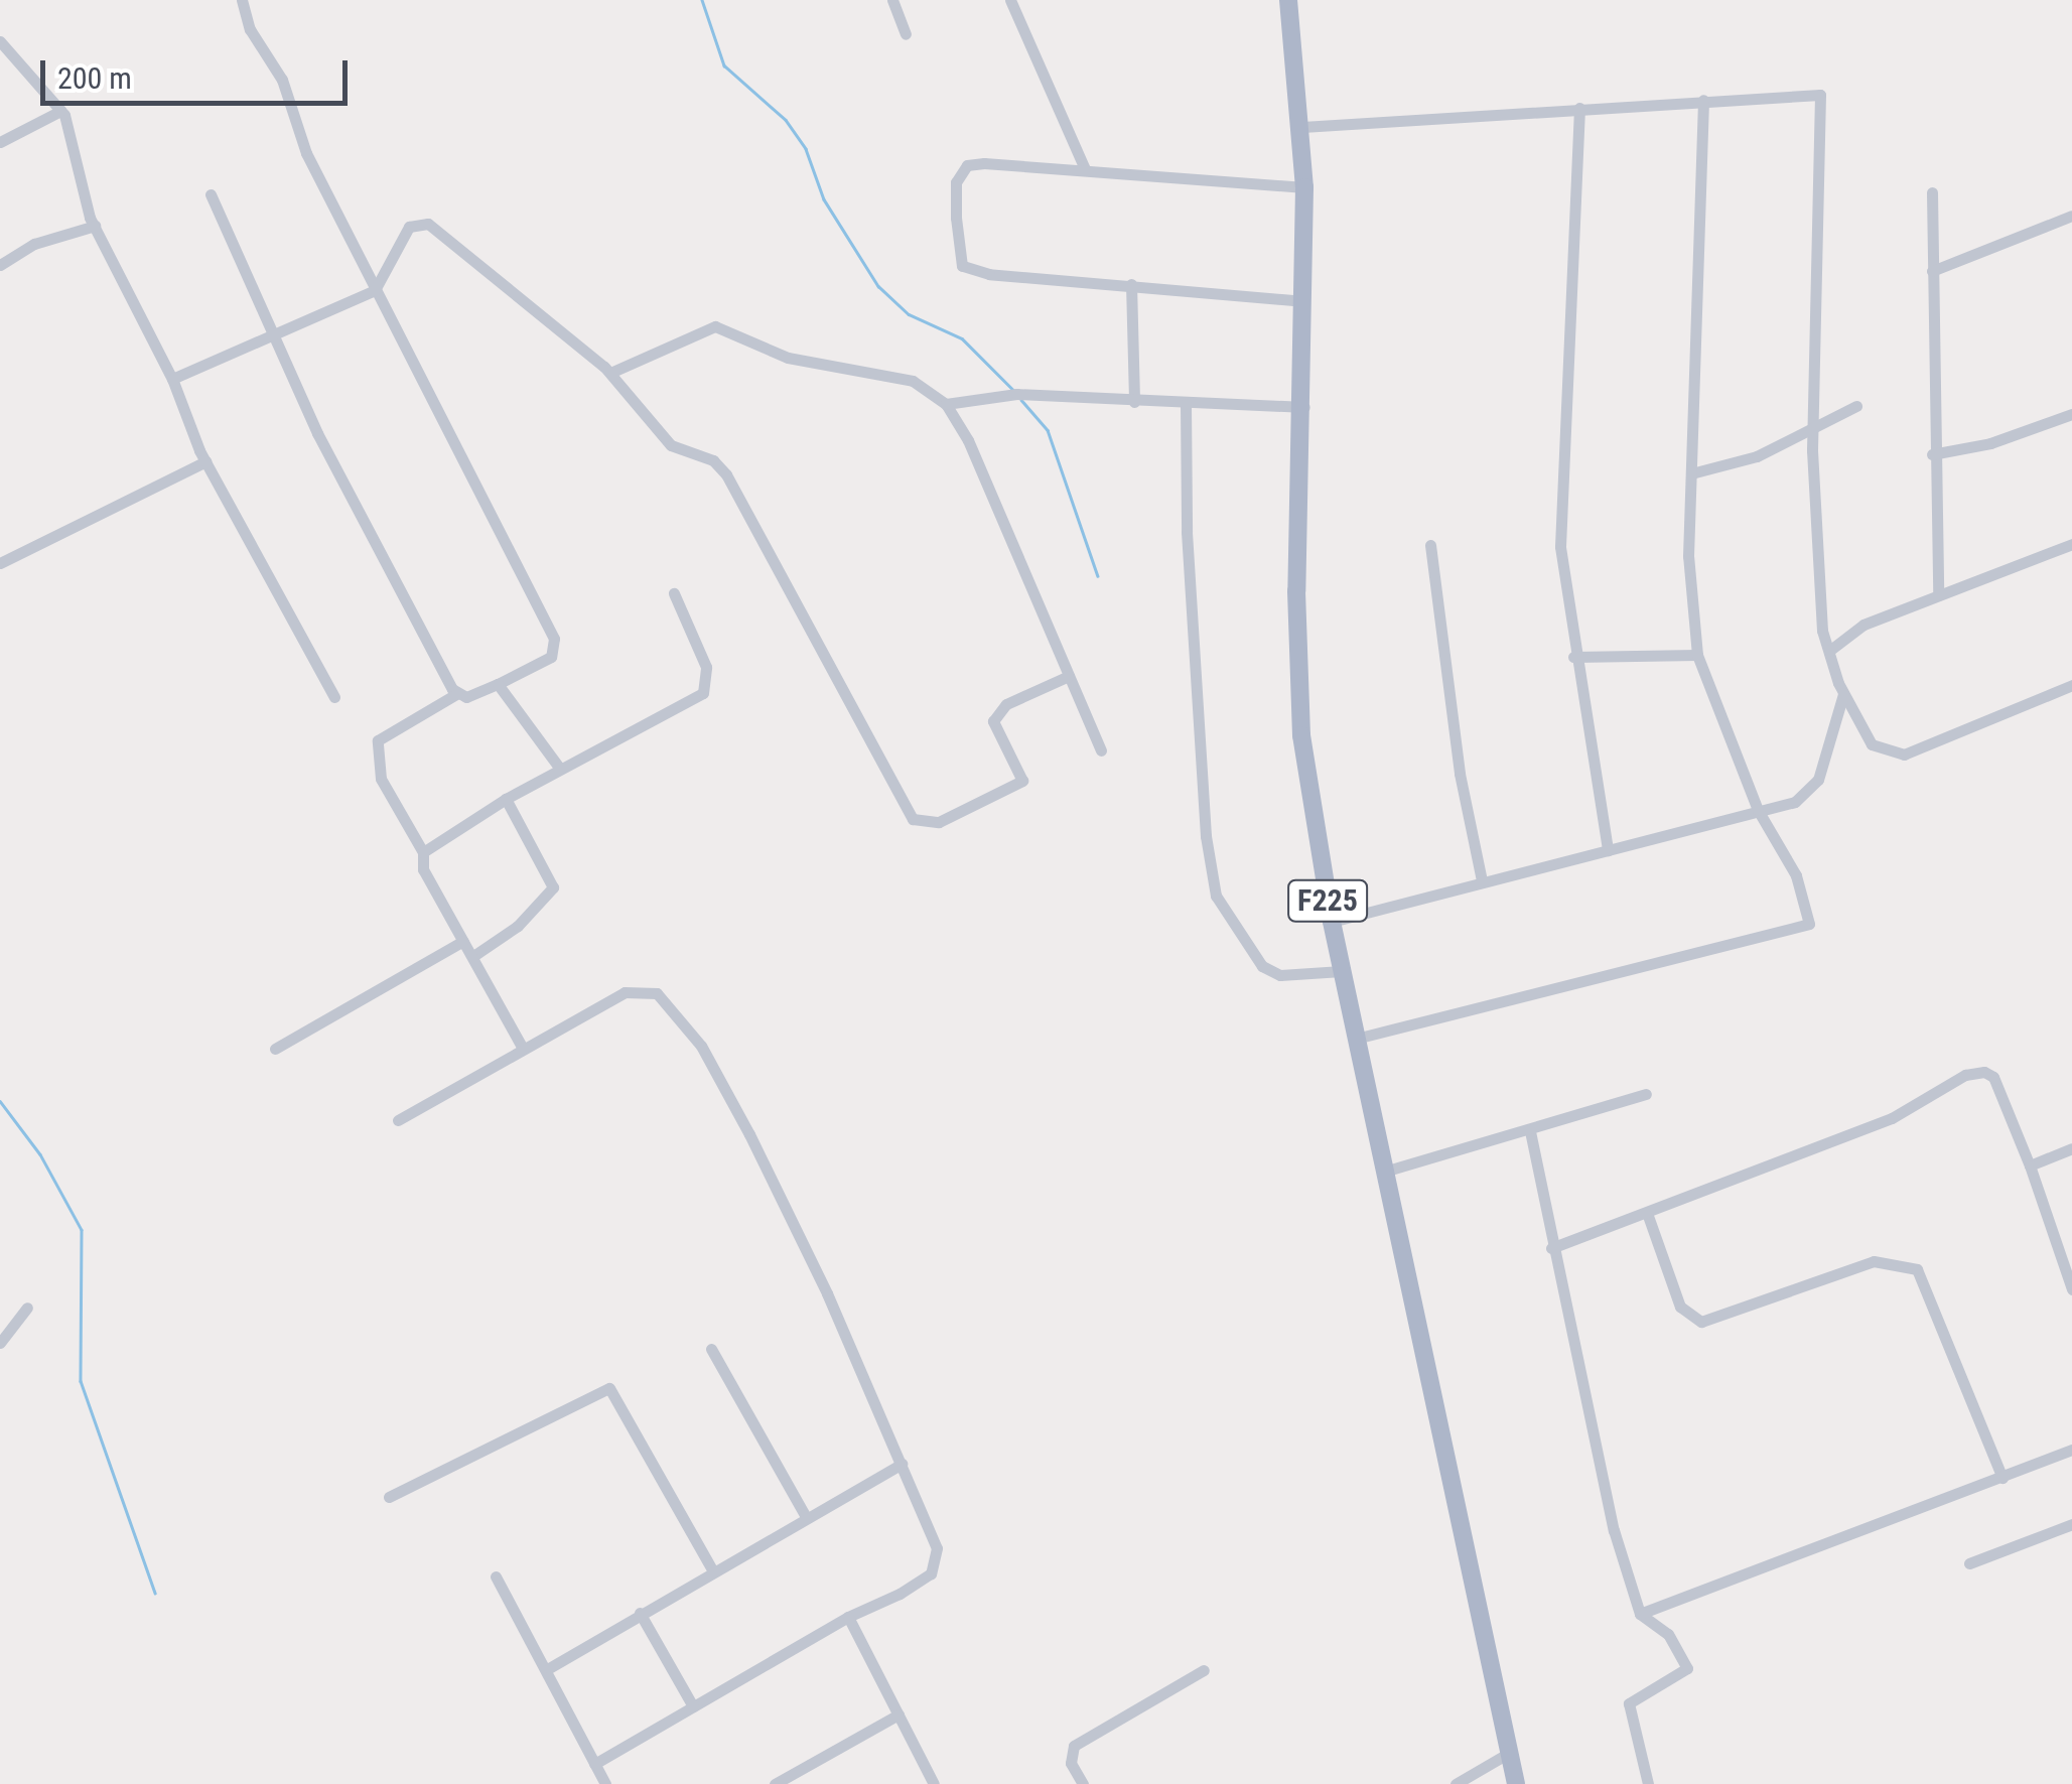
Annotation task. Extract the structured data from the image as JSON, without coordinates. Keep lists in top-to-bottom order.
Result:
{
  "streets": {
    "main road": ["F225"]
  },
  "scale_bar": "200 m"
}
